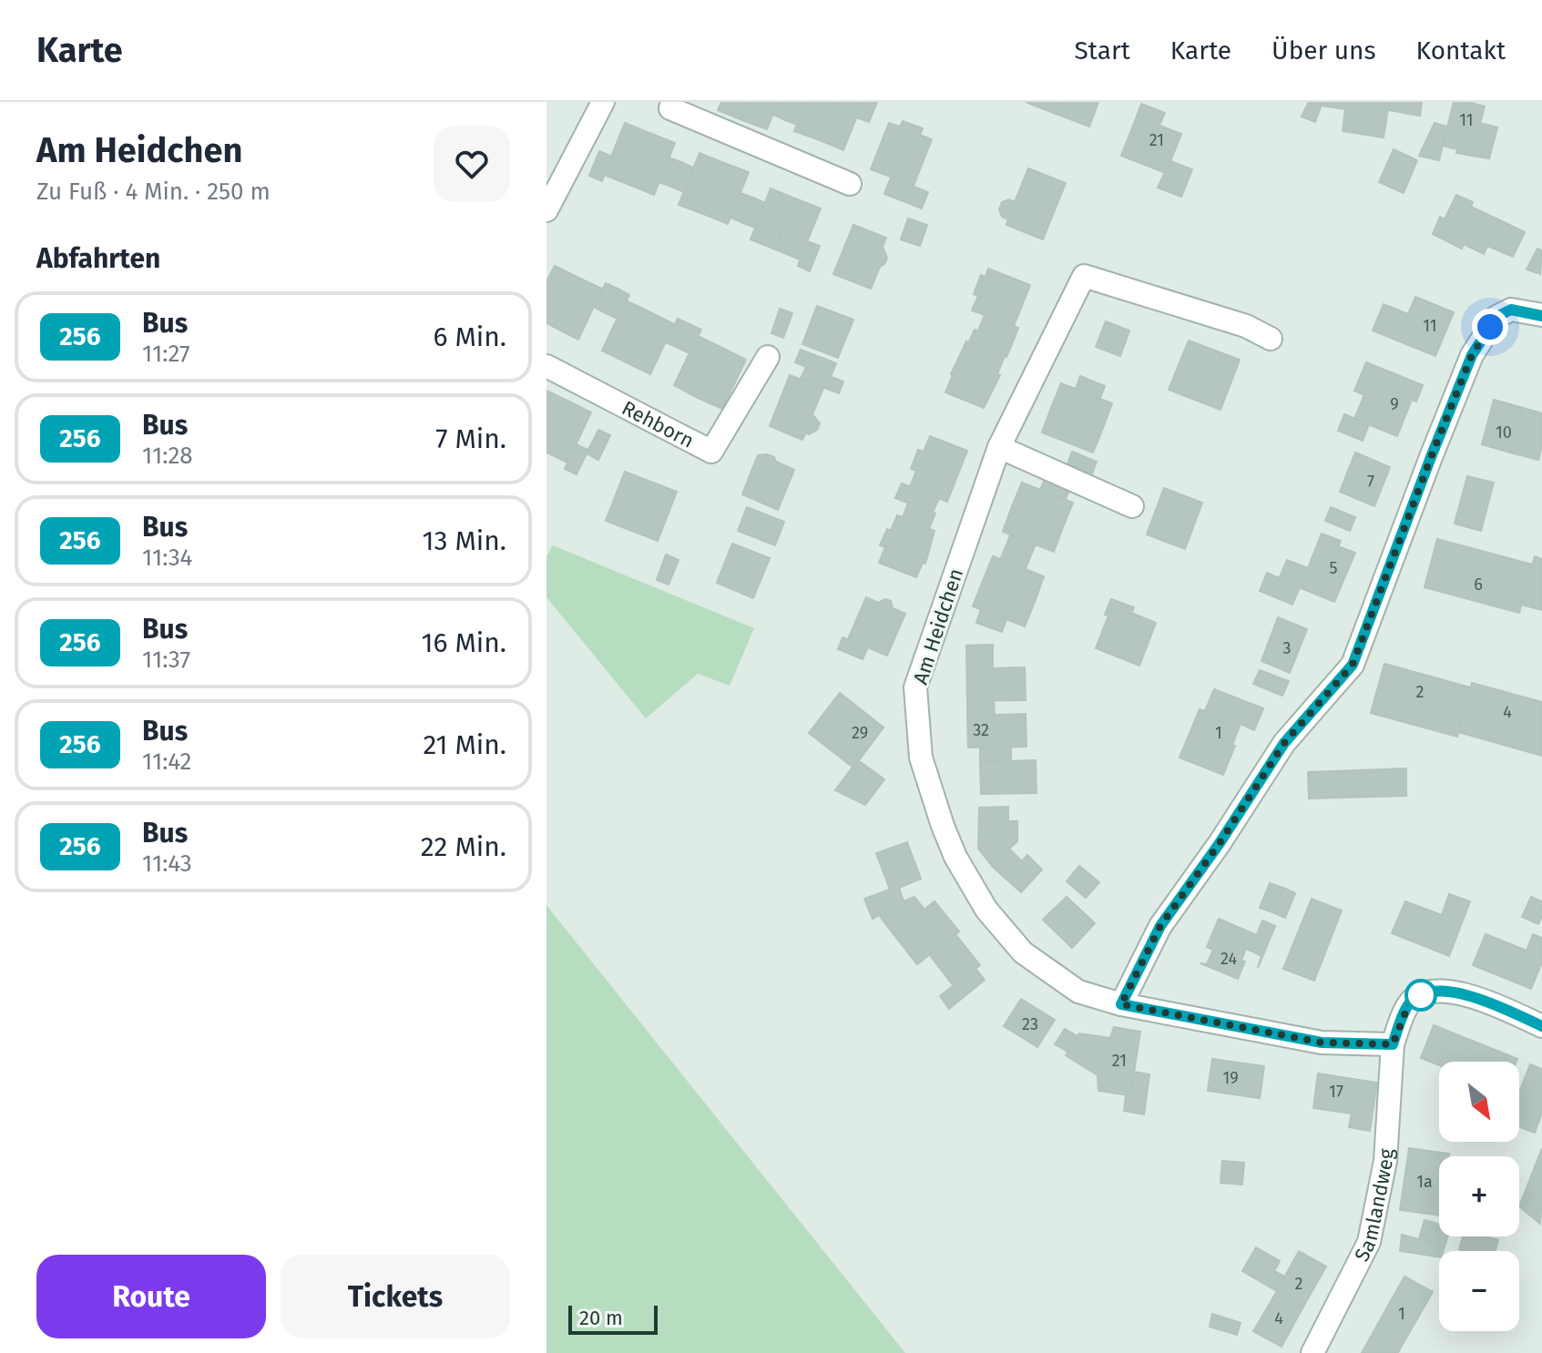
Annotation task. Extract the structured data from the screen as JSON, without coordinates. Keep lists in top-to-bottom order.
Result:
{
  "streets": {
    "street": ["Rehborn", "Am Heidchen", "Samlandweg"]
  },
  "crossings": [
    ["Am Heidchen", "Samlandweg"]
  ],
  "lines": ["bus line 256"],
  "house_numbers": [
    "11",
    "21",
    "11",
    "9",
    "10",
    "7",
    "5",
    "6",
    "3",
    "2",
    "4",
    "32",
    "29",
    "1",
    "24",
    "23",
    "21",
    "19",
    "17",
    "1a",
    "2",
    "1",
    "4"
  ],
  "scale_bar": "20 m",
  "north": "bottom right",
  "page": {
    "header": "Karte",
    "nav": [
      "Start",
      "Karte",
      "Über uns",
      "Kontakt"
    ],
    "heading": [
      ["Am Heidchen", "Zu Fuß · 4 Min. · 250 m"],
      "Abfahrten"
    ],
    "list": [
      {
        "mark": "256",
        "name": "Bus",
        "note": "11:27",
        "value": "6 Min."
      },
      {
        "mark": "256",
        "name": "Bus",
        "note": "11:28",
        "value": "7 Min."
      },
      {
        "mark": "256",
        "name": "Bus",
        "note": "11:34",
        "value": "13 Min."
      },
      {
        "mark": "256",
        "name": "Bus",
        "note": "11:37",
        "value": "16 Min."
      },
      {
        "mark": "256",
        "name": "Bus",
        "note": "11:42",
        "value": "21 Min."
      },
      {
        "mark": "256",
        "name": "Bus",
        "note": "11:43",
        "value": "22 Min."
      }
    ],
    "map_buttons": ["+", "−"],
    "buttons": ["Route", "Tickets"],
    "scale": "20 m"
  }
}
